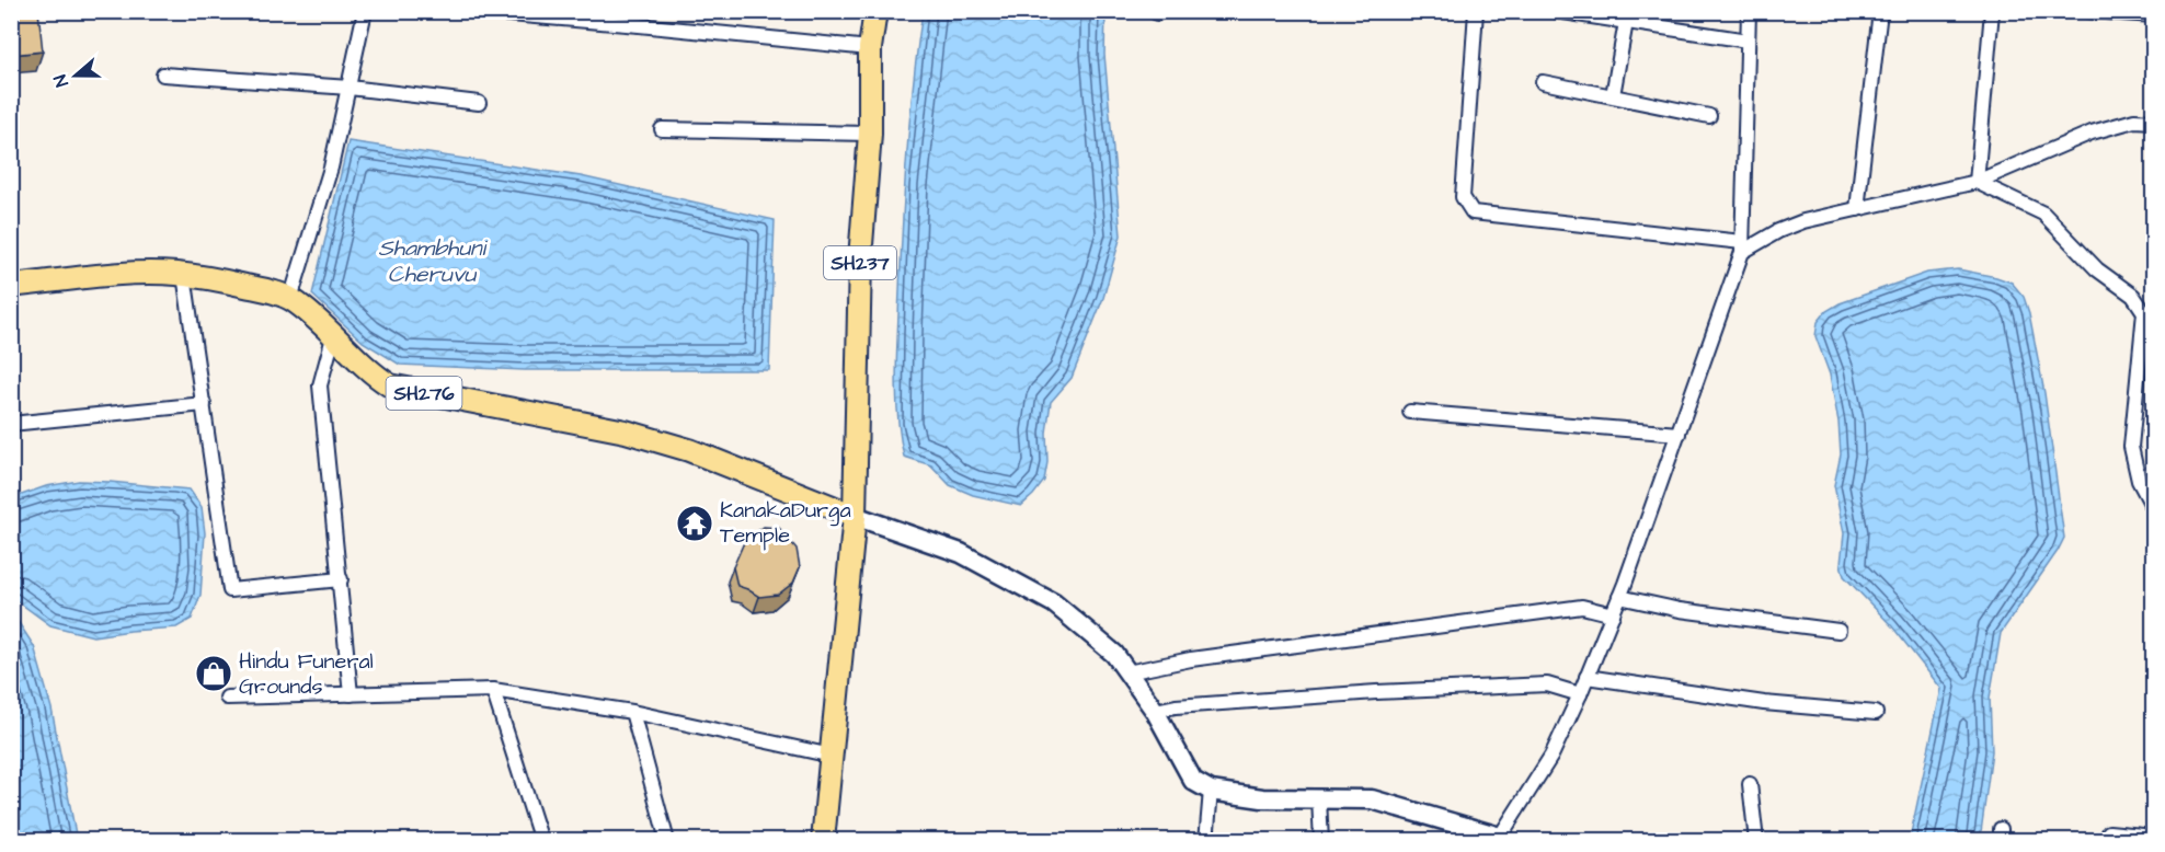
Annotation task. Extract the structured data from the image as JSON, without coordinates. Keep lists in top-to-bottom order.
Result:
{
  "streets": {
    "main road": ["SH237", "SH276"]
  },
  "crossings": [
    ["SH237", "SH276"]
  ],
  "water": ["Shambhuni Cheruvu"],
  "places": {
    "temple": ["KanakaDurga Temple"],
    "shop": ["Hindu Funeral Grounds"]
  },
  "north": "left"
}
